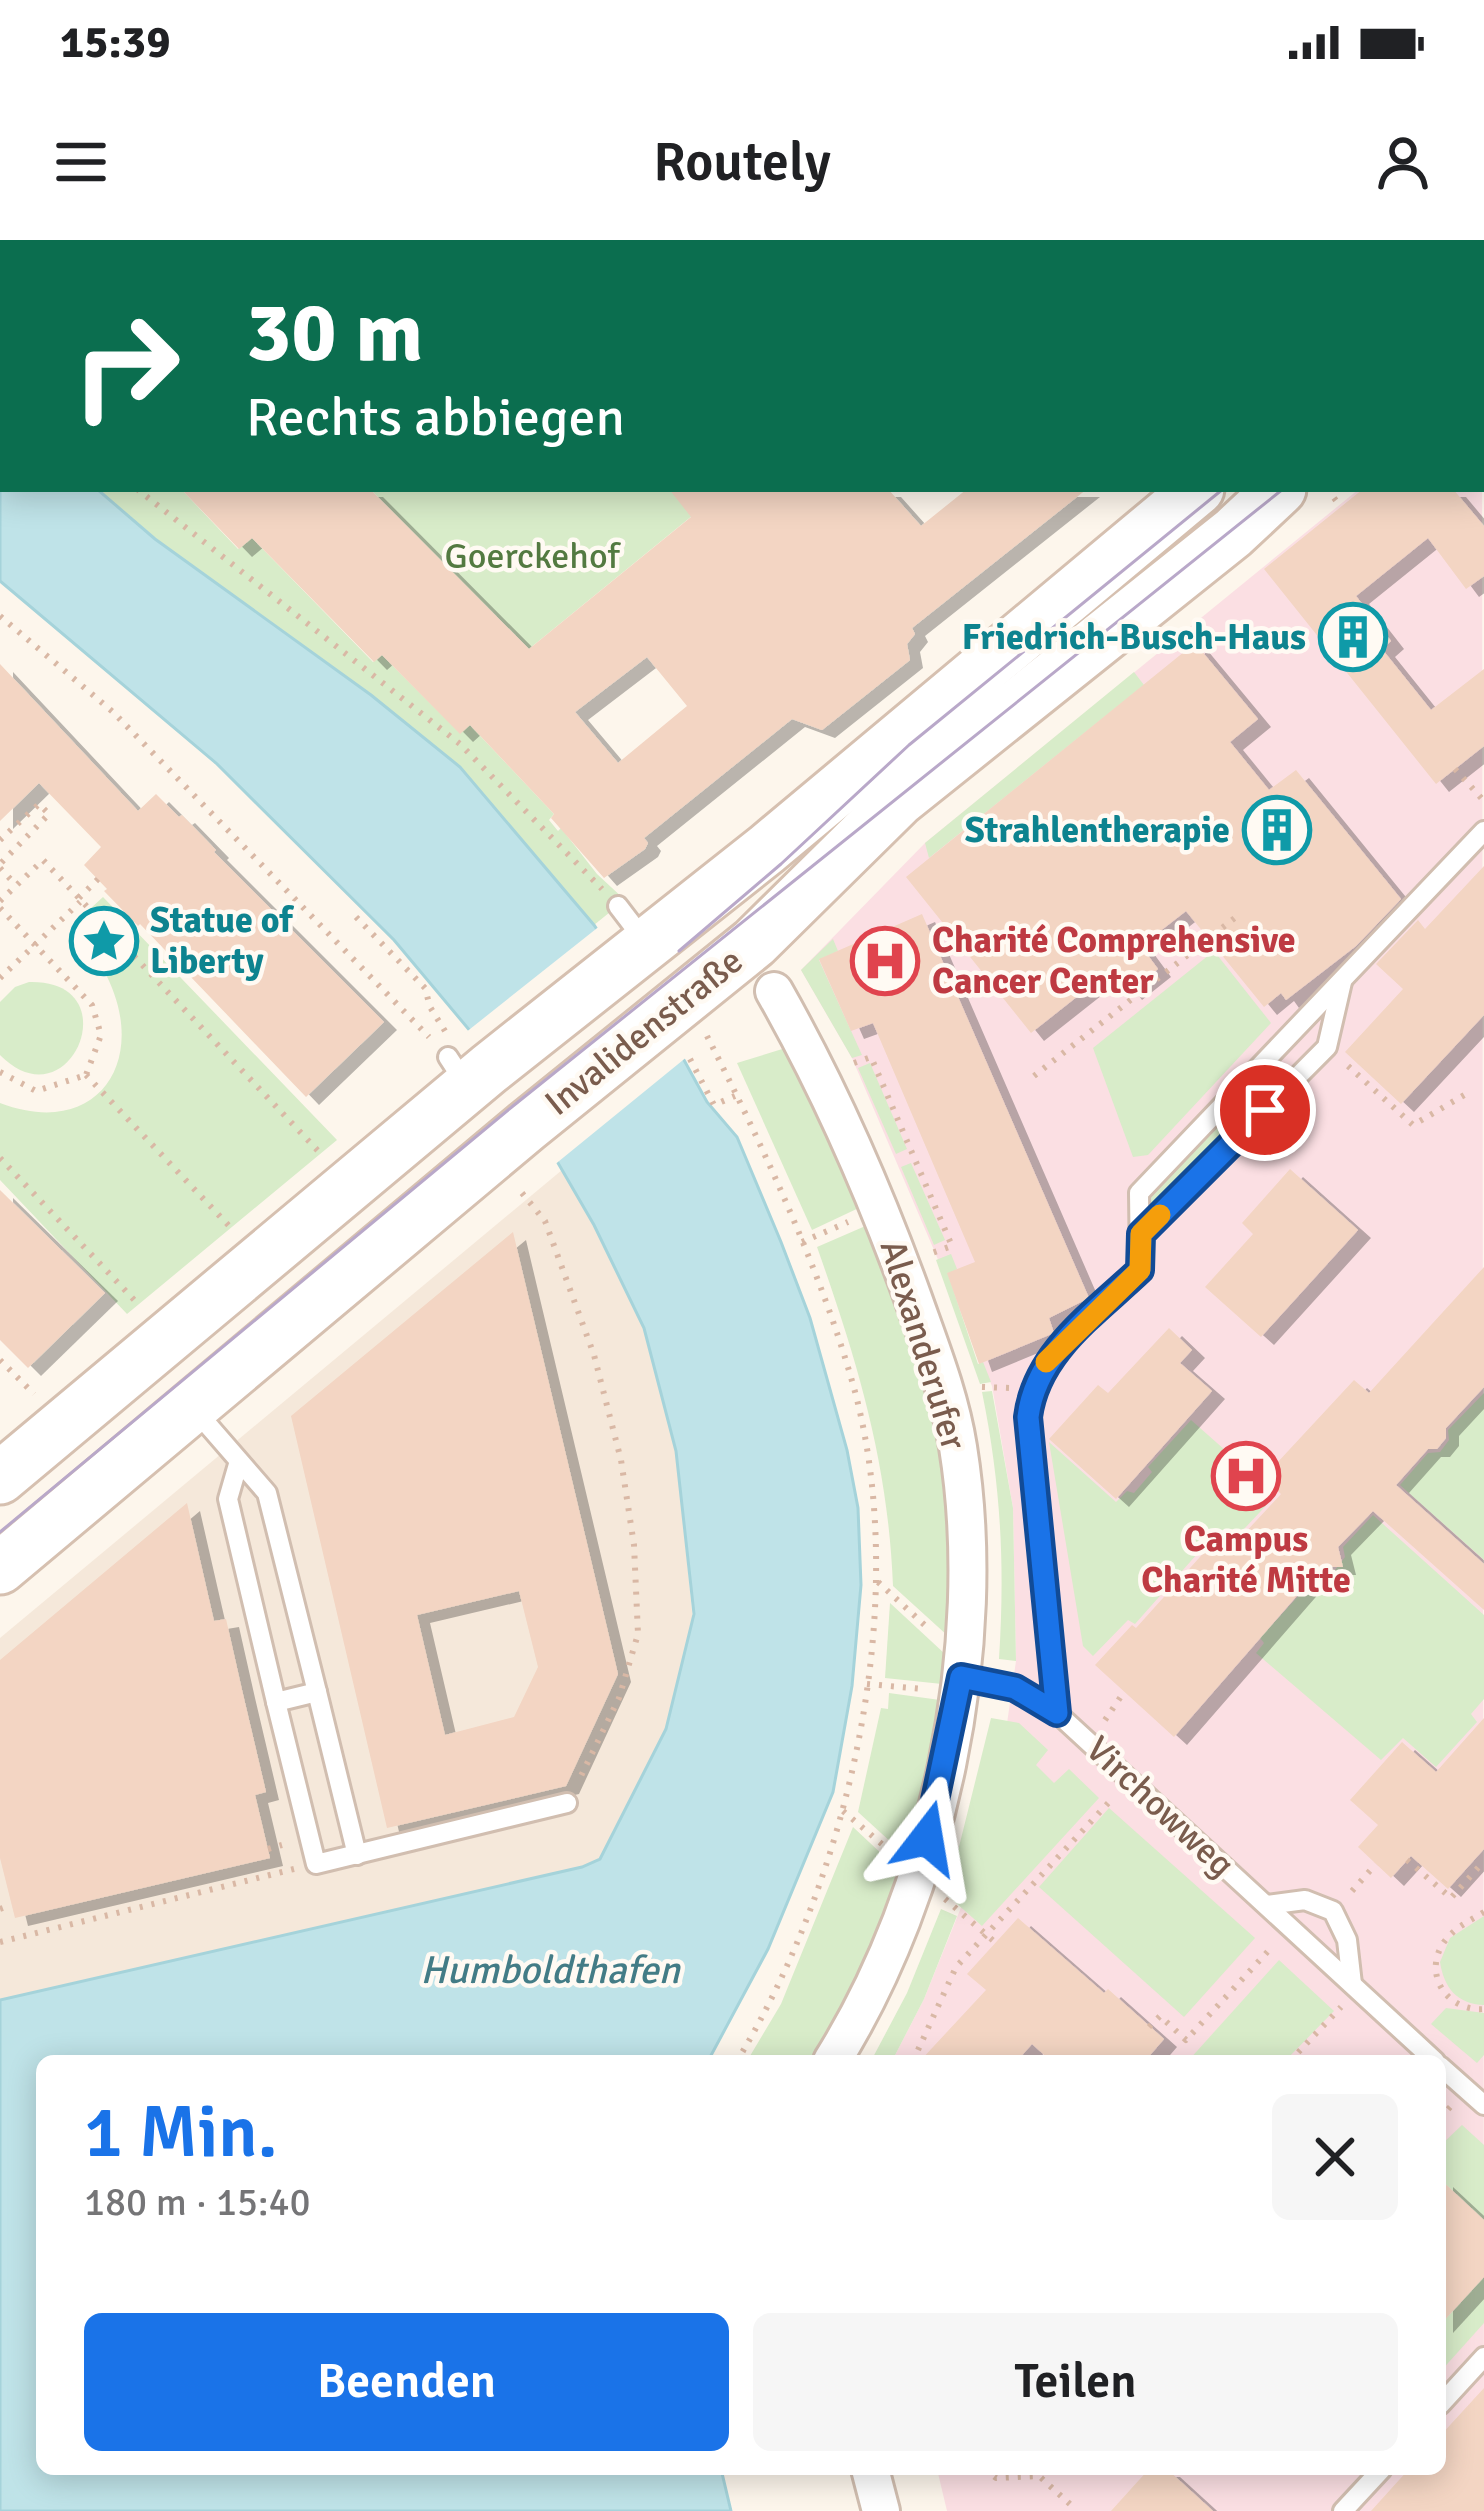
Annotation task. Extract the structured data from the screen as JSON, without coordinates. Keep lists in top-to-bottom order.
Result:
{
  "streets": {
    "main road": ["Invalidenstraße"],
    "street": ["Alexanderufer"],
    "lane": ["Virchowweg"]
  },
  "water": ["Humboldthafen"],
  "parks": ["Goerckehof"],
  "places": {
    "building": ["Friedrich-Busch-Haus", "Strahlentherapie"],
    "place": ["Statue of Liberty"],
    "hospital": ["Charité Comprehensive Cancer Center", "Campus Charité Mitte"]
  },
  "page": {
    "status": "15:39",
    "header": "Routely",
    "turn": ["30 m", "Rechts abbiegen"],
    "heading": ["1 Min.", "180 m · 15:40"],
    "buttons": ["Beenden", "Teilen"]
  }
}
